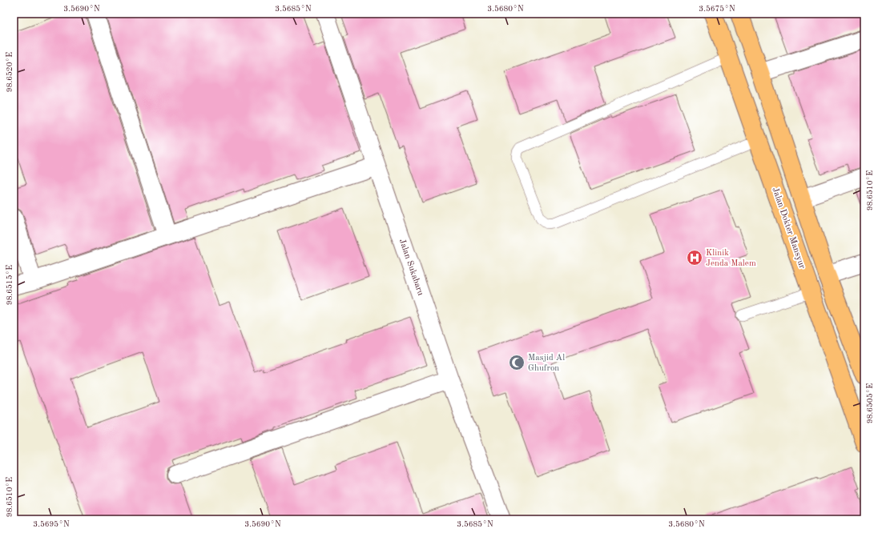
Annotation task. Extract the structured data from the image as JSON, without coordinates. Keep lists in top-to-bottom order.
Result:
{
  "streets": {
    "main road": ["Jalan Dokter Mansyur"],
    "street": ["Jalan Sukabaru"]
  },
  "places": {
    "hospital": ["Klinik Jenda Malem"],
    "mosque": ["Masjid Al Ghufron"]
  },
  "coordinates": [
    "3.5690°N",
    "3.5685°N",
    "3.5680°N",
    "3.5675°N",
    "98.6520°E",
    "98.6510°E",
    "98.6515°E",
    "98.6505°E",
    "3.5695°N"
  ]
}
